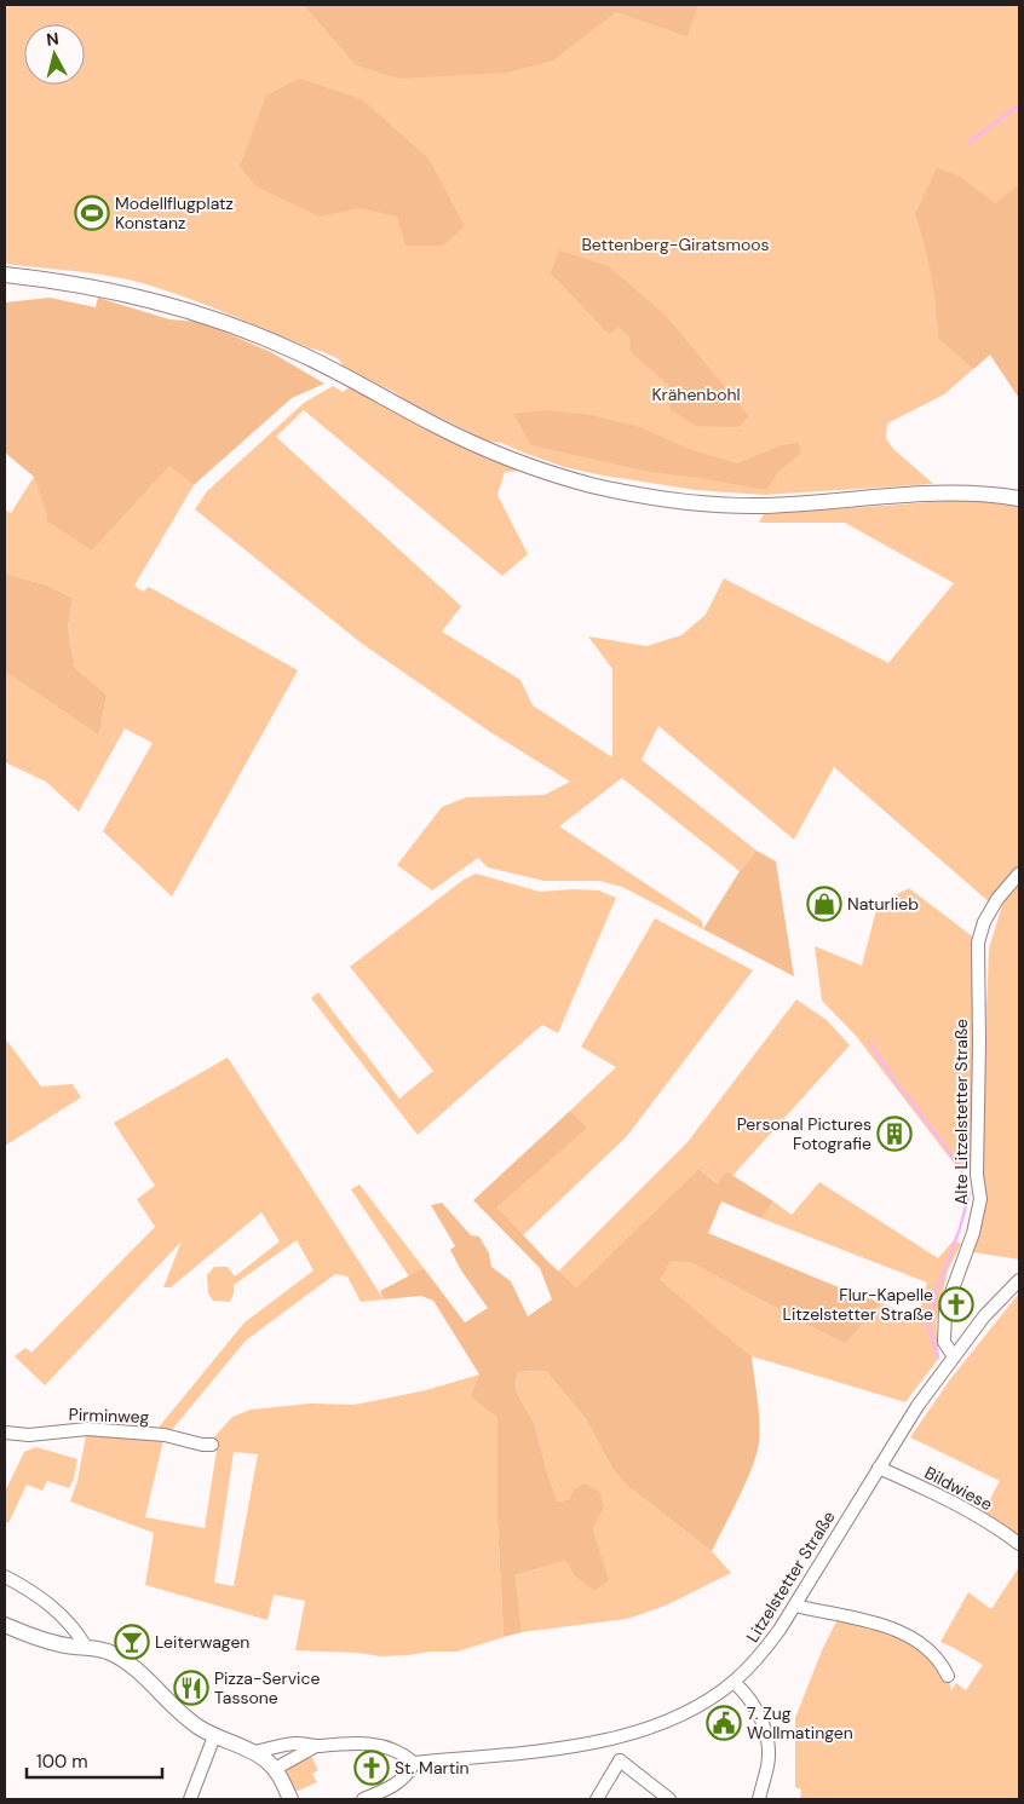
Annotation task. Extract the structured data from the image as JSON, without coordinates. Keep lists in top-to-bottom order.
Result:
{
  "streets": {
    "street": [
      "Alte Litzelstetter Straße",
      "Pirminweg",
      "Bildwiese",
      "Litzelstetter Straße"
    ]
  },
  "crossings": [
    ["Alte Litzelstetter Straße", "Litzelstetter Straße"],
    ["Bildwiese", "Litzelstetter Straße"]
  ],
  "parks": ["Bettenberg-Giratsmoos", "Krähenbohl"],
  "places": {
    "sports": ["Modellflugplatz Konstanz"],
    "shop": ["Naturlieb"],
    "building": ["Personal Pictures Fotografie"],
    "church": ["Flur-Kapelle Litzelstetter Straße", "St. Martin"],
    "bar": ["Leiterwagen"],
    "restaurant": ["Pizza-Service Tassone"],
    "public building": ["7. Zug Wollmatingen"]
  },
  "scale_bar": "100 m",
  "north": "top"
}
